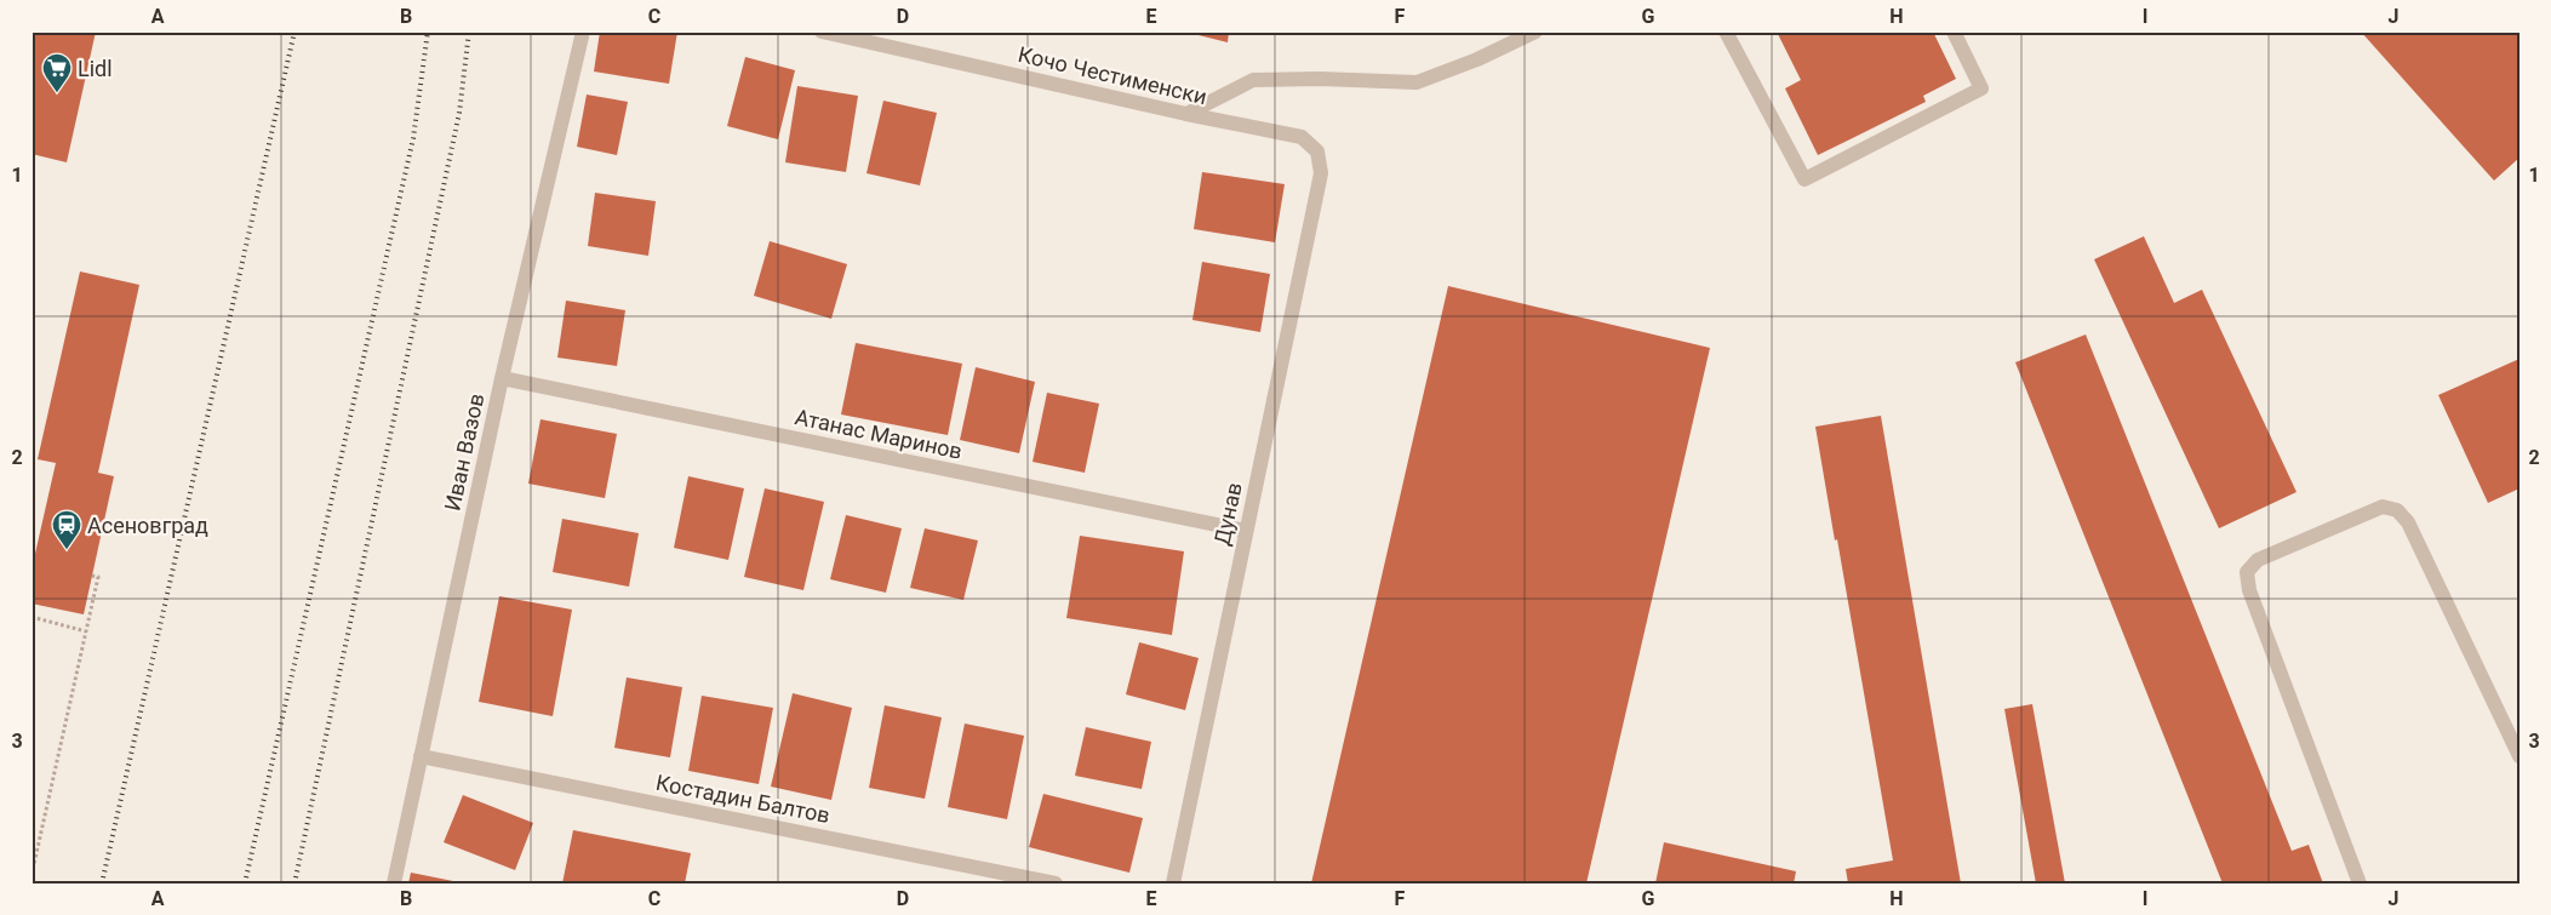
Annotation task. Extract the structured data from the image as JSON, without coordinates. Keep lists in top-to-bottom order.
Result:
{
  "streets": {
    "street": [
      "Кочо Честименски",
      "Атанас Маринов",
      "Иван Вазов",
      "Дунав",
      "Костадин Балтов"
    ]
  },
  "crossings": [
    ["Кочо Честименски", "Дунав"],
    ["Атанас Маринов", "Иван Вазов"],
    ["Атанас Маринов", "Дунав"],
    ["Иван Вазов", "Костадин Балтов"]
  ],
  "places": {
    "supermarket": ["Lidl"],
    "station": ["Асеновград"]
  },
  "grid": {
    "columns": [
      "A",
      "B",
      "C",
      "D",
      "E",
      "F",
      "G",
      "H",
      "I",
      "J"
    ],
    "rows": ["1", "2", "3"]
  }
}
